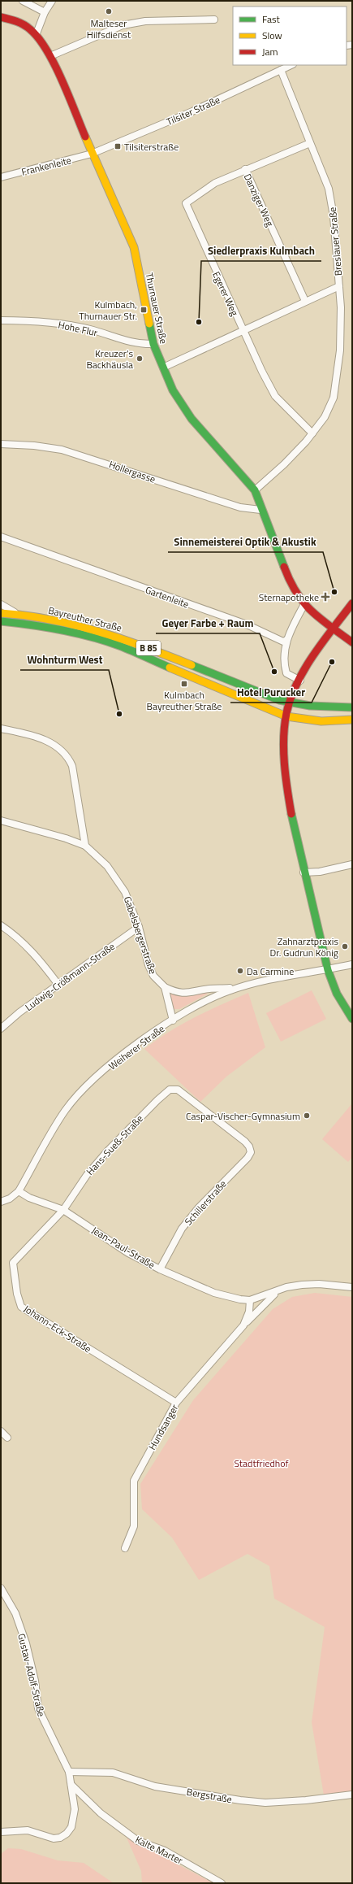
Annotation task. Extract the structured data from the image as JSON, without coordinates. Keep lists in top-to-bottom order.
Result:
{
  "streets": {
    "street": [
      "Tilsiter Straße",
      "Frankenleite",
      "Danziger Weg",
      "Breslauer Straße",
      "Egerer Weg",
      "Thurnauer Straße",
      "Hohe Flur",
      "Hollergasse",
      "Gartenleite",
      "Bayreuther Straße",
      "B 85",
      "Gabelsbergerstraße",
      "Ludwig-Crößmann-Straße",
      "Weiherer Straße",
      "Hans-Sueß-Straße",
      "Schillerstraße",
      "Jean-Paul-Straße",
      "Johann-Eck-Straße",
      "Hundsanger",
      "Gustav-Adolf-Straße",
      "Bergstraße",
      "Kalte Marter"
    ]
  },
  "crossings": [
    ["Tilsiter Straße", "Frankenleite"],
    ["Tilsiter Straße", "Breslauer Straße"],
    ["Tilsiter Straße", "Thurnauer Straße"],
    ["Frankenleite", "Thurnauer Straße"],
    ["Danziger Weg", "Breslauer Straße"],
    ["Danziger Weg", "Egerer Weg"],
    ["Breslauer Straße", "Egerer Weg"],
    ["Breslauer Straße", "Thurnauer Straße"],
    ["Thurnauer Straße", "Hohe Flur"],
    ["Thurnauer Straße", "Hollergasse"],
    ["Bayreuther Straße", "B 85"],
    ["Gabelsbergerstraße", "Ludwig-Crößmann-Straße"],
    ["Gabelsbergerstraße", "Weiherer Straße"],
    ["Weiherer Straße", "Jean-Paul-Straße"],
    ["Hans-Sueß-Straße", "Schillerstraße"],
    ["Hans-Sueß-Straße", "Jean-Paul-Straße"],
    ["Hans-Sueß-Straße", "Johann-Eck-Straße"],
    ["Schillerstraße", "Jean-Paul-Straße"],
    ["Jean-Paul-Straße", "Johann-Eck-Straße"],
    ["Jean-Paul-Straße", "Hundsanger"],
    ["Johann-Eck-Straße", "Hundsanger"],
    ["Gustav-Adolf-Straße", "Bergstraße"],
    ["Gustav-Adolf-Straße", "Kalte Marter"]
  ],
  "parks": ["Stadtfriedhof"],
  "places": {
    "other": [
      "Malteser Hilfsdienst",
      "Siedlerpraxis Kulmbach",
      "Kreuzer's Backhäusla",
      "Sinnemeisterei Optik & Akustik",
      "Hotel Purucker",
      "Geyer Farbe + Raum",
      "Wohnturm West",
      "Zahnarztpraxis Dr. Gudrun König",
      "Da Carmine",
      "Caspar-Vischer-Gymnasium"
    ],
    "transit": ["Tilsiterstraße", "Kulmbach, Thurnauer Str.", "Kulmbach Bayreuther Straße"],
    "health": ["Sternapotheke"]
  },
  "legend": ["Fast", "Slow", "Jam"]
}
